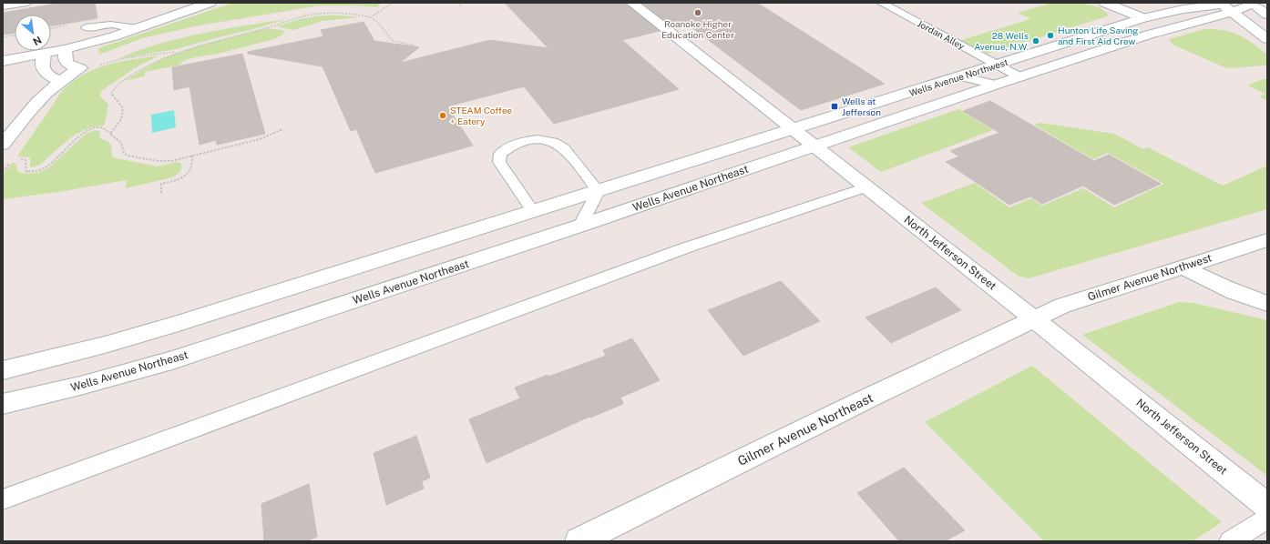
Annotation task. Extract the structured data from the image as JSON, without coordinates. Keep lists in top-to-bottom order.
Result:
{
  "streets": {
    "main road": [
      "Wells Avenue Northwest",
      "Wells Avenue Northeast",
      "North Jefferson Street",
      "Gilmer Avenue Northwest",
      "Gilmer Avenue Northeast"
    ],
    "lane": ["Jordan Alley"]
  },
  "crossings": [
    ["Jordan Alley", "Wells Avenue Northwest"],
    ["Wells Avenue Northwest", "Wells Avenue Northeast"],
    ["Wells Avenue Northwest", "North Jefferson Street"],
    ["Wells Avenue Northeast", "North Jefferson Street"],
    ["North Jefferson Street", "Gilmer Avenue Northwest"],
    ["North Jefferson Street", "Gilmer Avenue Northeast"],
    ["Gilmer Avenue Northwest", "Gilmer Avenue Northeast"]
  ],
  "places": {
    "other": [
      "Roanoke Higher Education Center",
      "Hunton Life Saving and First Aid Crew",
      "28 Wells Avenue, N.W.",
      "STEAM Coffee + Eatery"
    ],
    "transit": ["Wells at Jefferson"]
  },
  "north": "bottom right"
}
